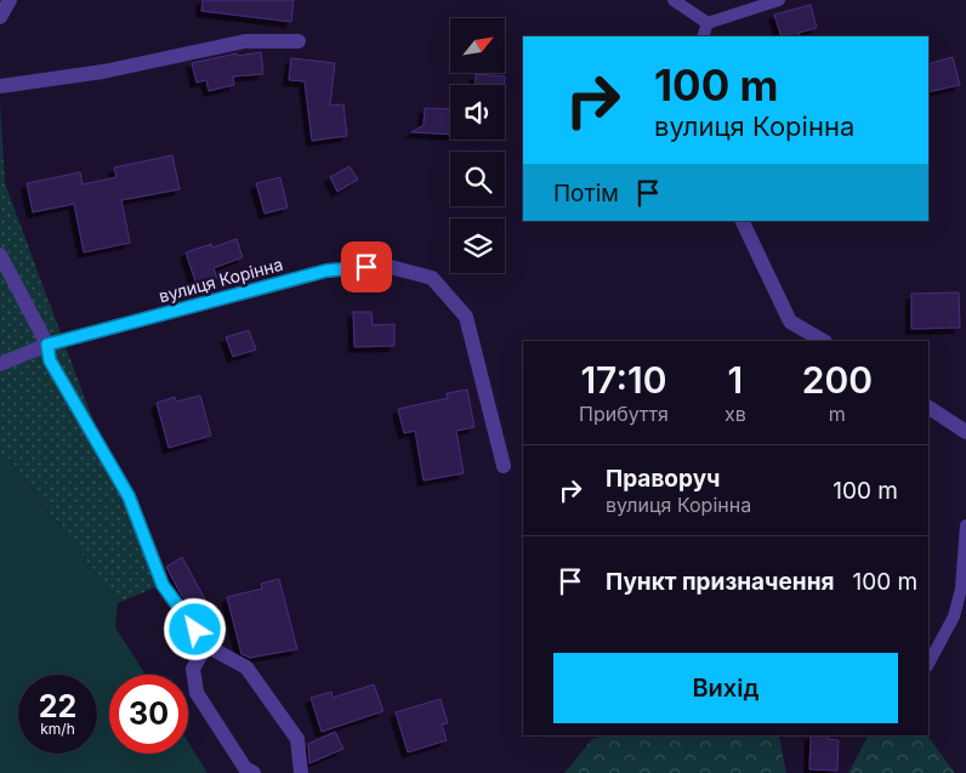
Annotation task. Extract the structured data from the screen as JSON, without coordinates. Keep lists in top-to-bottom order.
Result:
{
  "streets": {
    "street": ["вулиця Корінна"]
  },
  "north": "top right",
  "page": {
    "turn": ["100 m", "вулиця Корінна"],
    "then": "Потім",
    "eta": [
      "17:10",
      "Прибуття",
      "1",
      "хв",
      "200",
      "m"
    ],
    "list": [
      {
        "name": "Праворуч",
        "note": "вулиця Корінна",
        "value": "100 m"
      },
      {
        "name": "Пункт призначення",
        "value": "100 m"
      }
    ],
    "buttons": "Вихід",
    "speed": "22 km/h",
    "limit": "30"
  }
}
